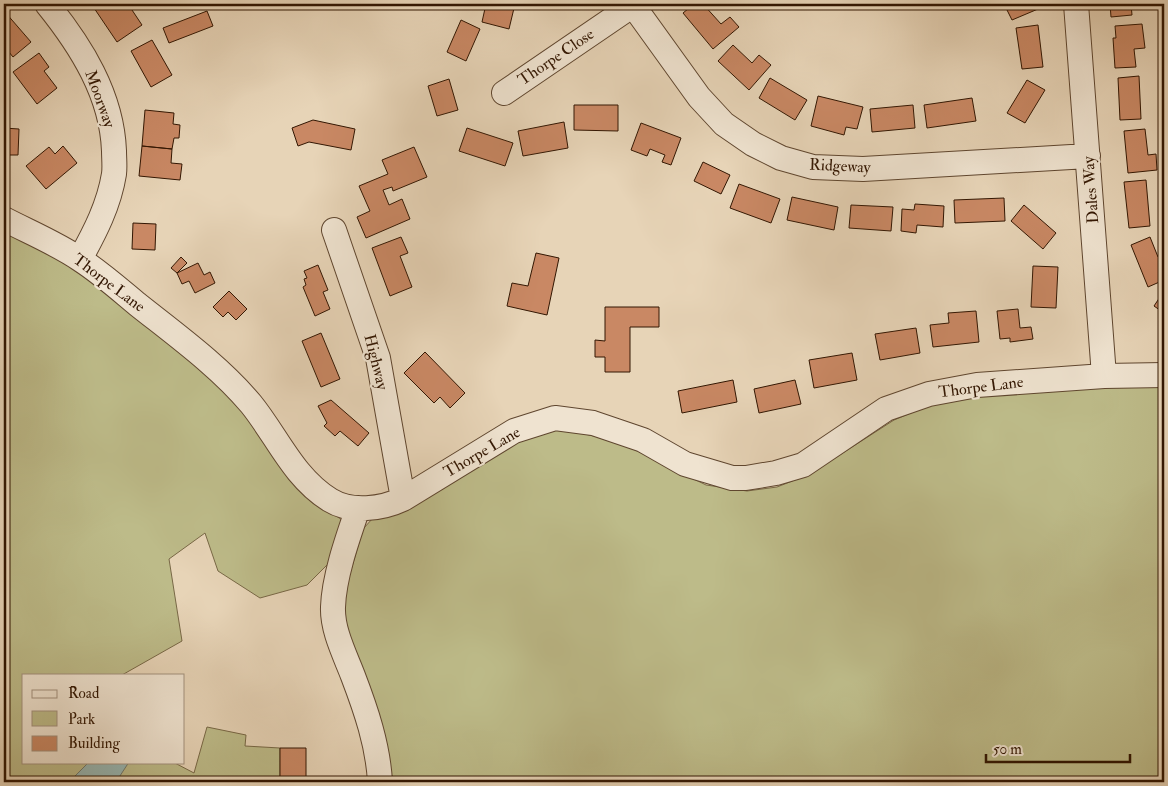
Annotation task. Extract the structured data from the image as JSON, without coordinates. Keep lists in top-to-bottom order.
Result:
{
  "streets": {
    "street": [
      "Thorpe Close",
      "Moorway",
      "Ridgeway",
      "Dales Way",
      "Thorpe Lane",
      "Highway"
    ]
  },
  "crossings": [
    ["Thorpe Close", "Ridgeway"],
    ["Moorway", "Thorpe Lane"],
    ["Ridgeway", "Dales Way"],
    ["Dales Way", "Thorpe Lane"],
    ["Thorpe Lane", "Highway"]
  ],
  "legend": ["Road", "Park", "Building"],
  "scale_bar": "50 m"
}
